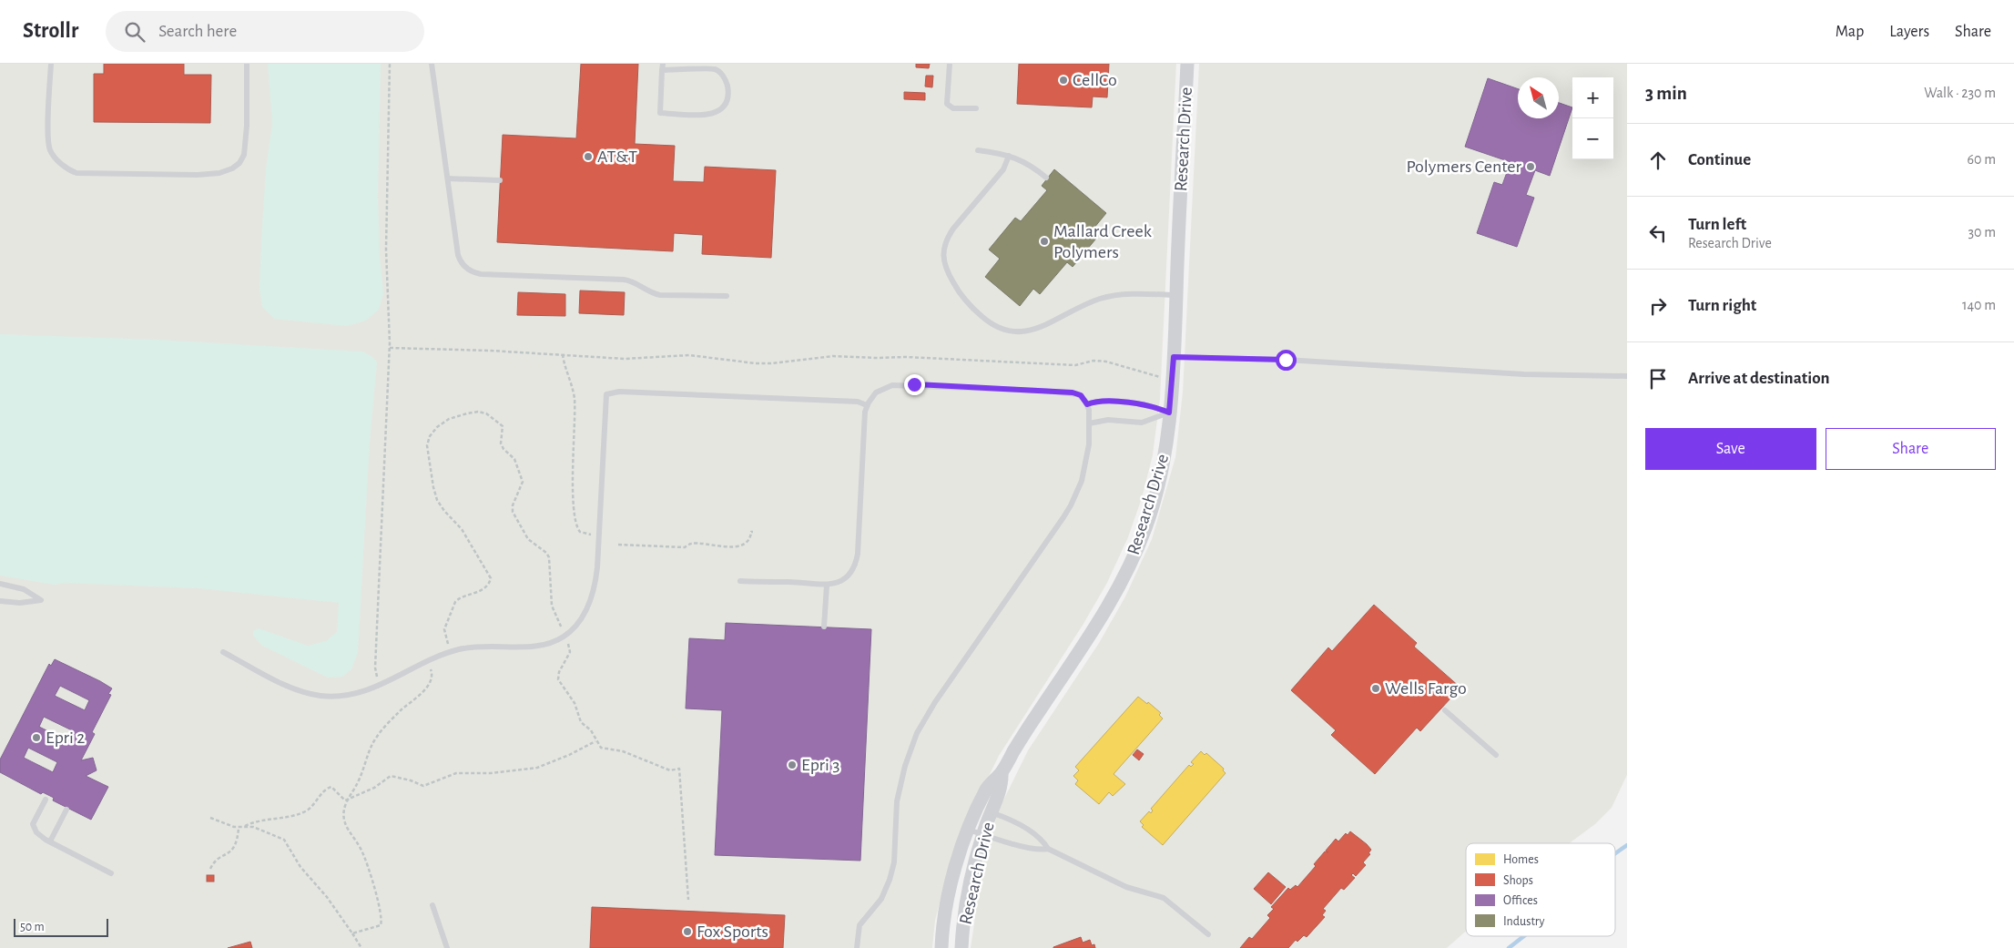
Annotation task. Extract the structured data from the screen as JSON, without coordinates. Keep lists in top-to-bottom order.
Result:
{
  "streets": {
    "street": ["Research Drive"]
  },
  "places": [
    "CellCo",
    "AT&T",
    "Polymers Center",
    "Mallard Creek Polymers",
    "Wells Fargo",
    "Epri 2",
    "Epri 3",
    "Fox Sports"
  ],
  "legend": [
    "Homes",
    "Shops",
    "Offices",
    "Industry"
  ],
  "scale_bar": "50 m",
  "north": "top left",
  "page": {
    "header": "Strollr",
    "search": "Search here",
    "nav": ["Map", "Layers", "Share"],
    "heading": ["3 min", "Walk · 230 m"],
    "map_buttons": ["+", "−"],
    "list": [
      ["Continue", "60 m"],
      ["Turn left", "Research Drive", "30 m"],
      ["Turn right", "140 m"],
      "Arrive at destination"
    ],
    "buttons": ["Save", "Share"],
    "scale": "50 m"
  }
}
